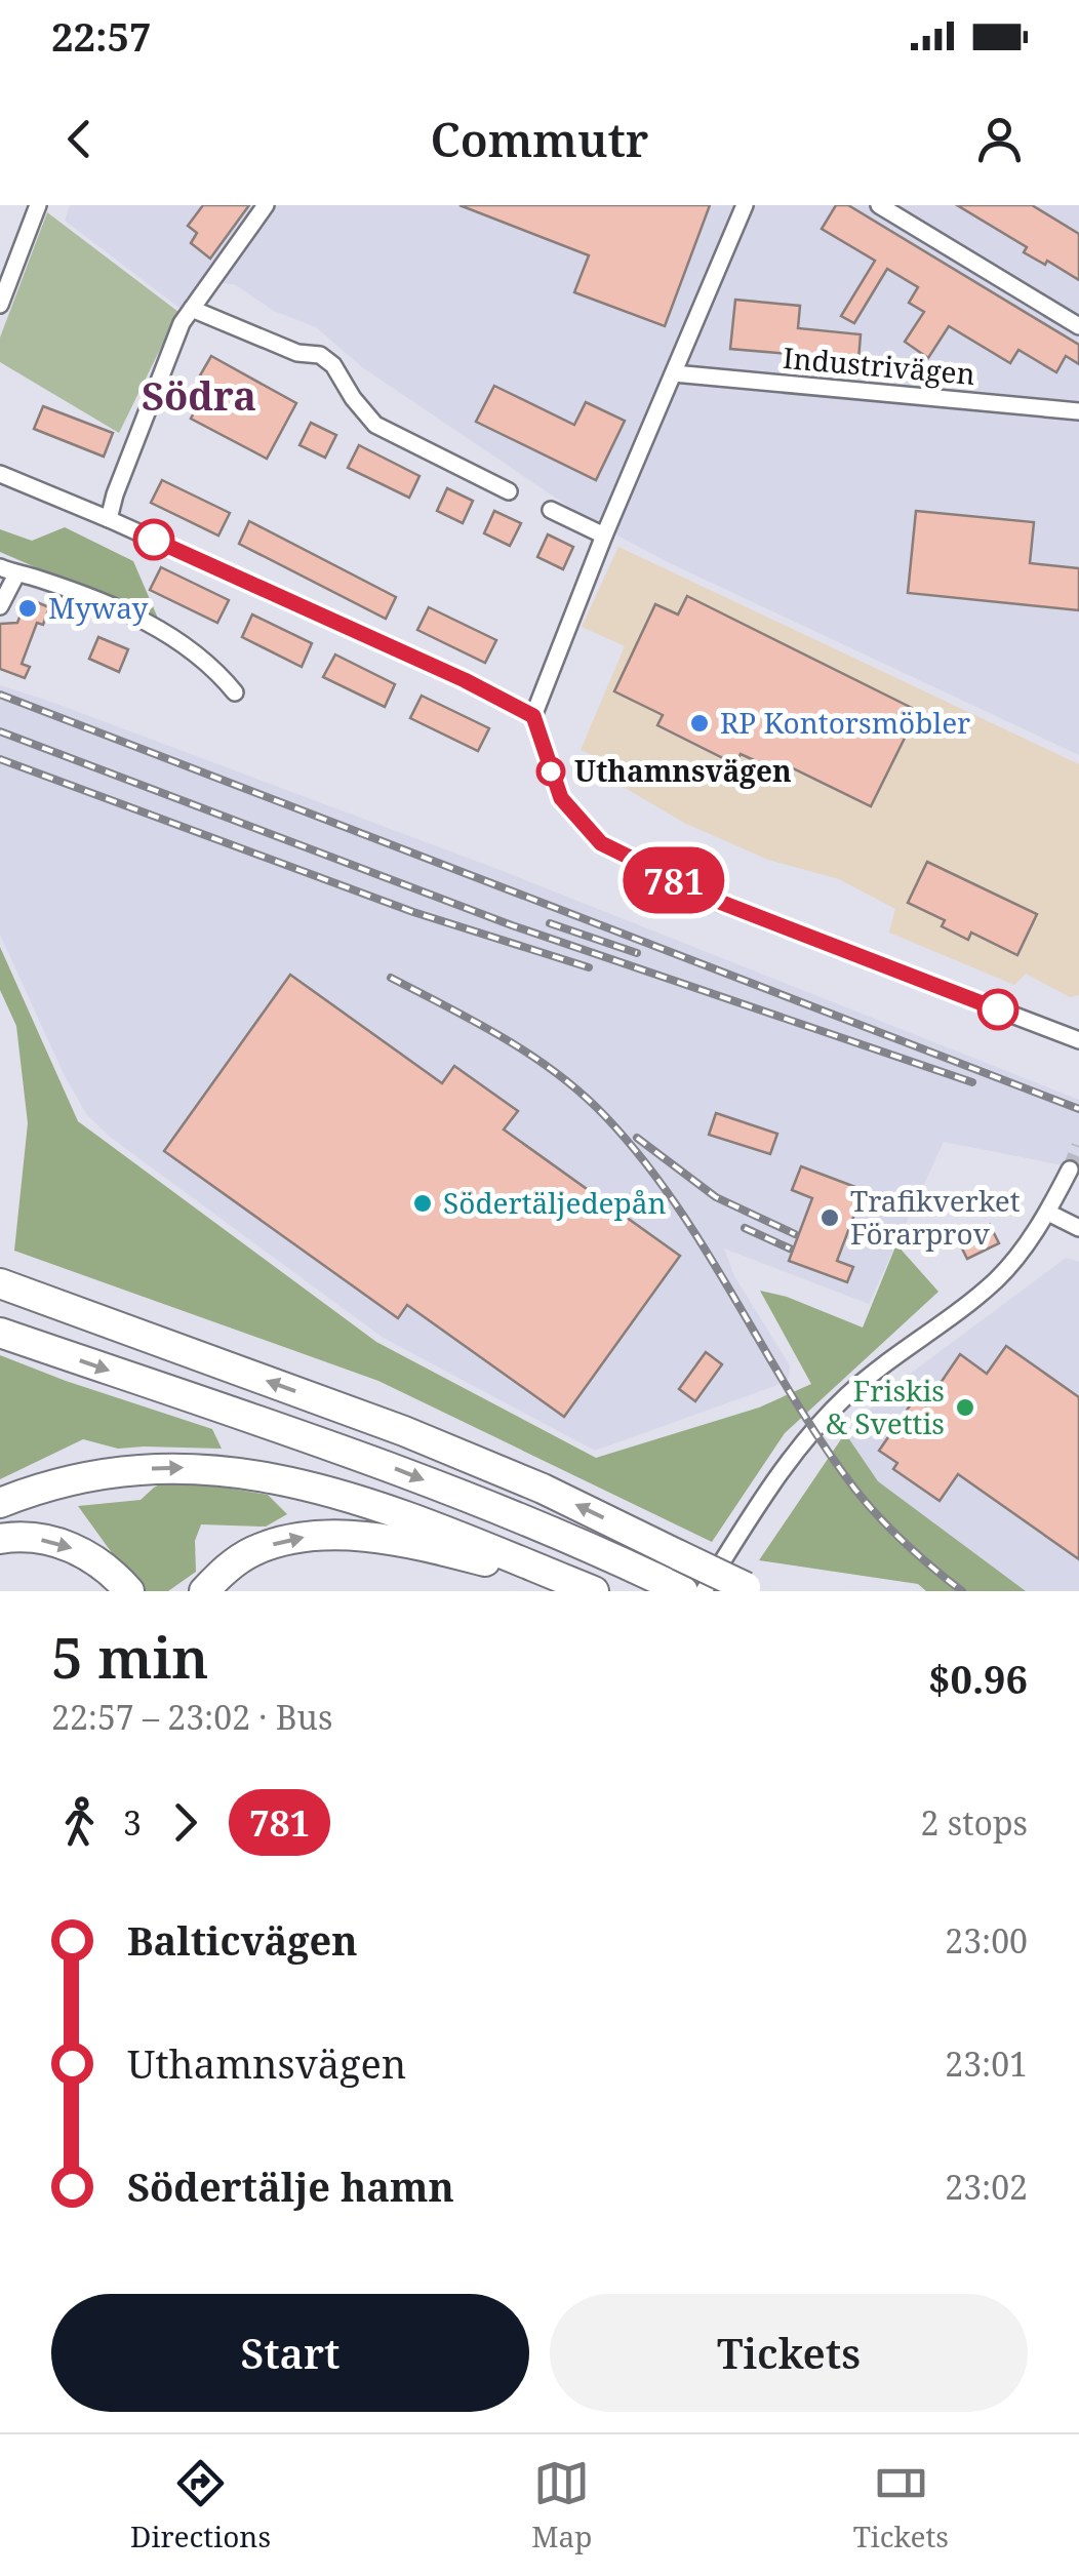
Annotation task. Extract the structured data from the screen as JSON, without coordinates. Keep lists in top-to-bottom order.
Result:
{
  "streets": {
    "street": ["Industrivägen"]
  },
  "districts": ["Södra"],
  "places": [
    "Myway",
    "RP Kontorsmöbler",
    "Uthamnsvägen",
    "Södertäljedepån",
    "Trafikverket Förarprov",
    "Friskis & Svettis"
  ],
  "lines": ["bus line 781"],
  "page": {
    "status": "22:57",
    "header": "Commutr",
    "on_map": "781",
    "heading": ["5 min", "22:57 – 23:02 · Bus", "$0.96"],
    "legs": ["3", "781", "2 stops"],
    "list": [
      {
        "name": "Balticvägen",
        "value": "23:00"
      },
      {
        "name": "Uthamnsvägen",
        "value": "23:01"
      },
      {
        "name": "Södertälje hamn",
        "value": "23:02"
      }
    ],
    "buttons": ["Start", "Tickets"],
    "tabs": ["Directions", "Map", "Tickets"]
  }
}
